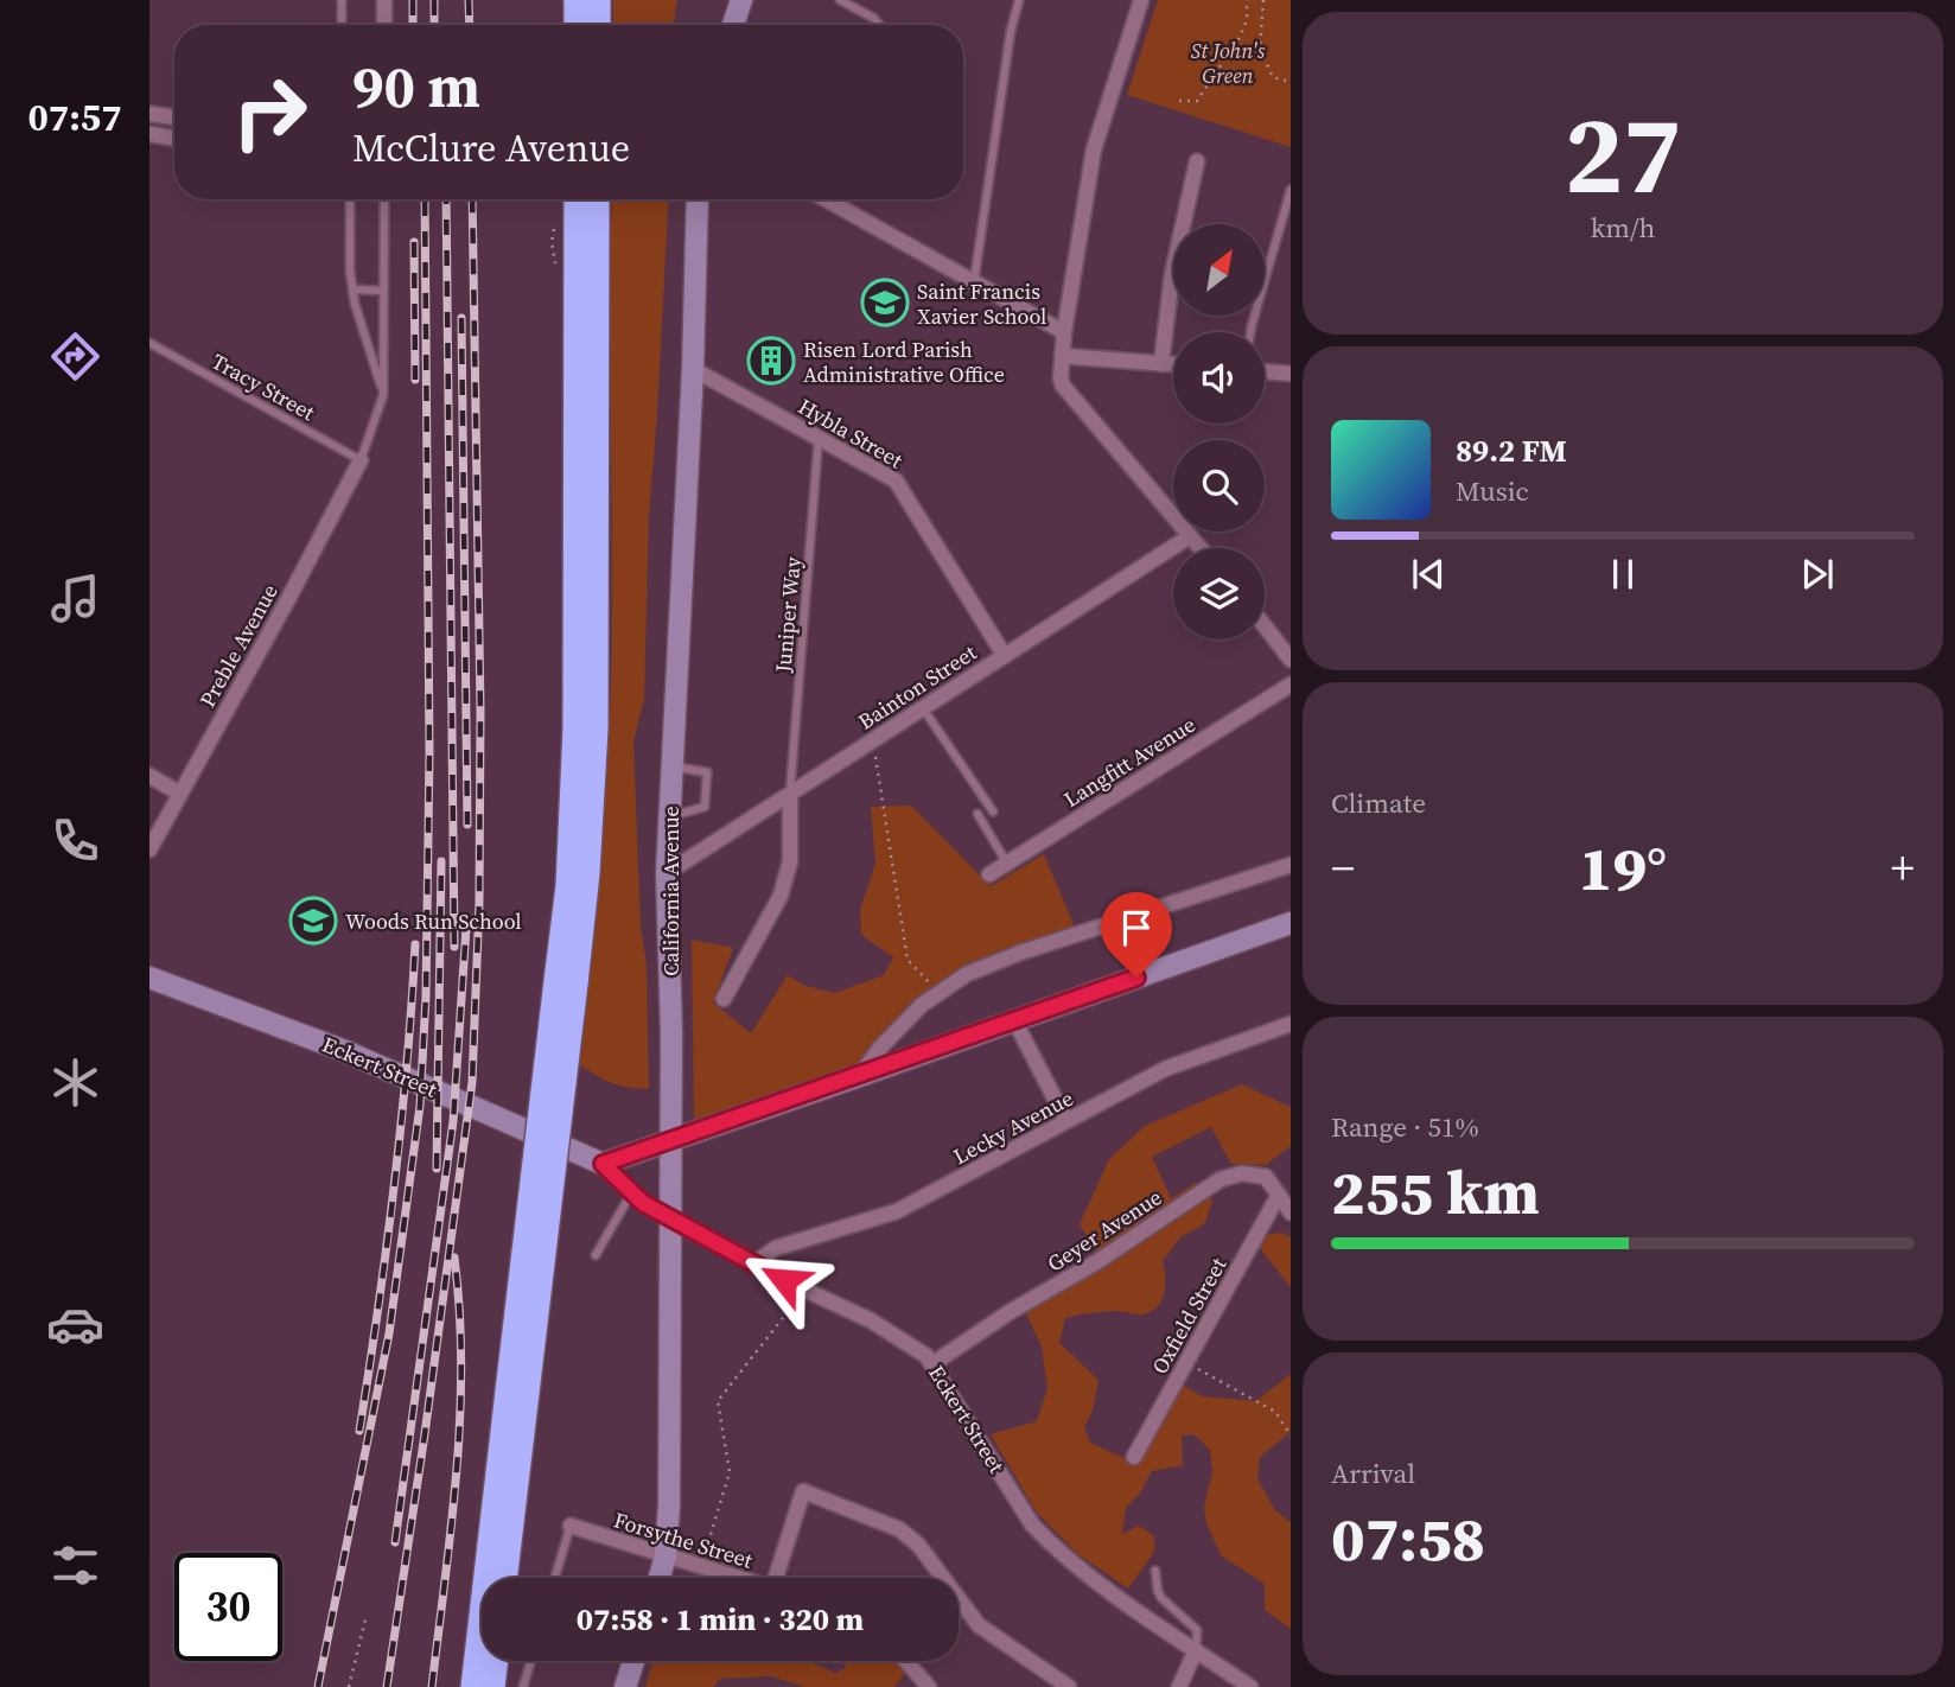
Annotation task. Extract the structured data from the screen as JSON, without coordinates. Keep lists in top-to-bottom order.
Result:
{
  "streets": {
    "street": [
      "Hybla Street",
      "Preble Avenue",
      "Bainton Street",
      "Langfitt Avenue",
      "California Avenue",
      "Eckert Street",
      "Lecky Avenue",
      "Geyer Avenue",
      "Oxfield Street",
      "Forsythe Street"
    ],
    "lane": ["Tracy Street", "Juniper Way"]
  },
  "crossings": [
    ["Tracy Street", "Preble Avenue"],
    ["Hybla Street", "Juniper Way"],
    ["Hybla Street", "Bainton Street"],
    ["Hybla Street", "California Avenue"],
    ["Juniper Way", "Bainton Street"],
    ["Bainton Street", "California Avenue"],
    ["California Avenue", "Forsythe Street"],
    ["Eckert Street", "Lecky Avenue"],
    ["Eckert Street", "Geyer Avenue"],
    ["Geyer Avenue", "Oxfield Street"]
  ],
  "parks": ["St John's Green"],
  "places": {
    "school or university": ["Saint Francis Xavier School", "Woods Run School"],
    "building": ["Risen Lord Parish Administrative Office"]
  },
  "north": "top right",
  "page": {
    "tabs": "07:57",
    "tile": [
      ["27", "km/h"],
      "Climate",
      ["Range · 51%", "255 km"],
      ["Arrival", "07:58"]
    ],
    "turn": ["90 m", "McClure Avenue"],
    "song": ["89.2 FM", "Music"],
    "heat": ["−", "19°", "+"],
    "limit": "30",
    "trip": "07:58 · 1 min · 320 m"
  }
}
